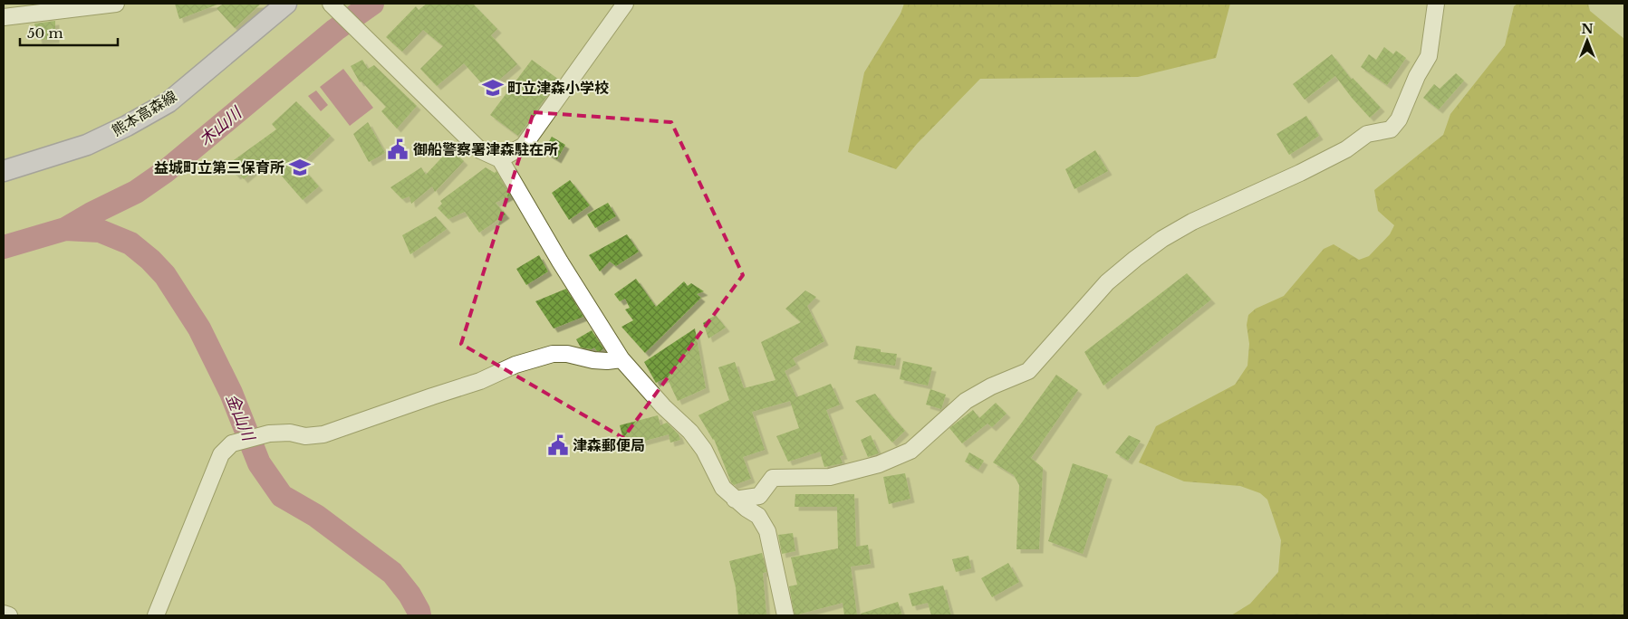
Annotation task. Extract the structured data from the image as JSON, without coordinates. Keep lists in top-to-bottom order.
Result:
{
  "streets": {
    "main road": ["熊本高森線"]
  },
  "water": ["木山川", "金山川"],
  "places": {
    "school or university": ["町立津森小学校", "益城町立第三保育所"],
    "public building": ["御船警察署津森駐在所", "津森郵便局"]
  },
  "scale_bar": "50 m",
  "north": "top"
}
